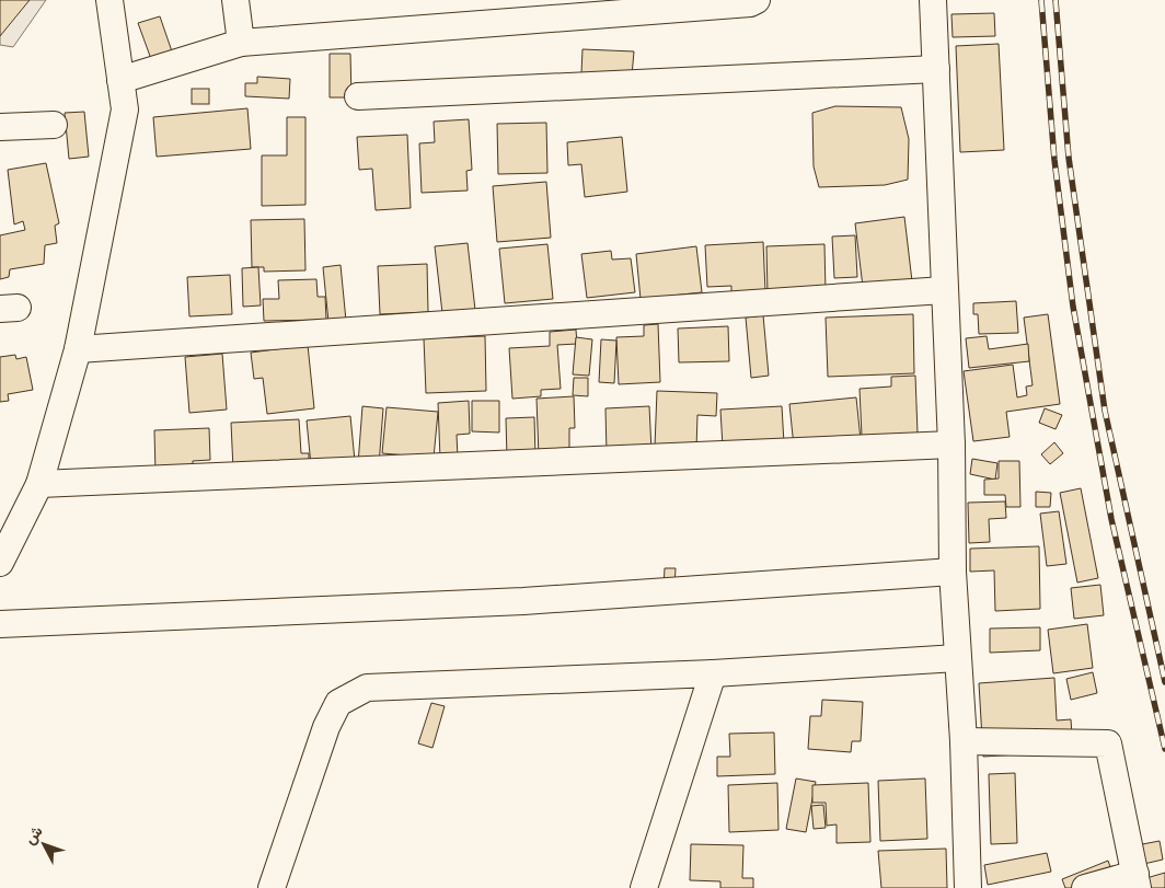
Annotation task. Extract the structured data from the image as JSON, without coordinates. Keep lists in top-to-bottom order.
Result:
{
  "north": "top left"
}
